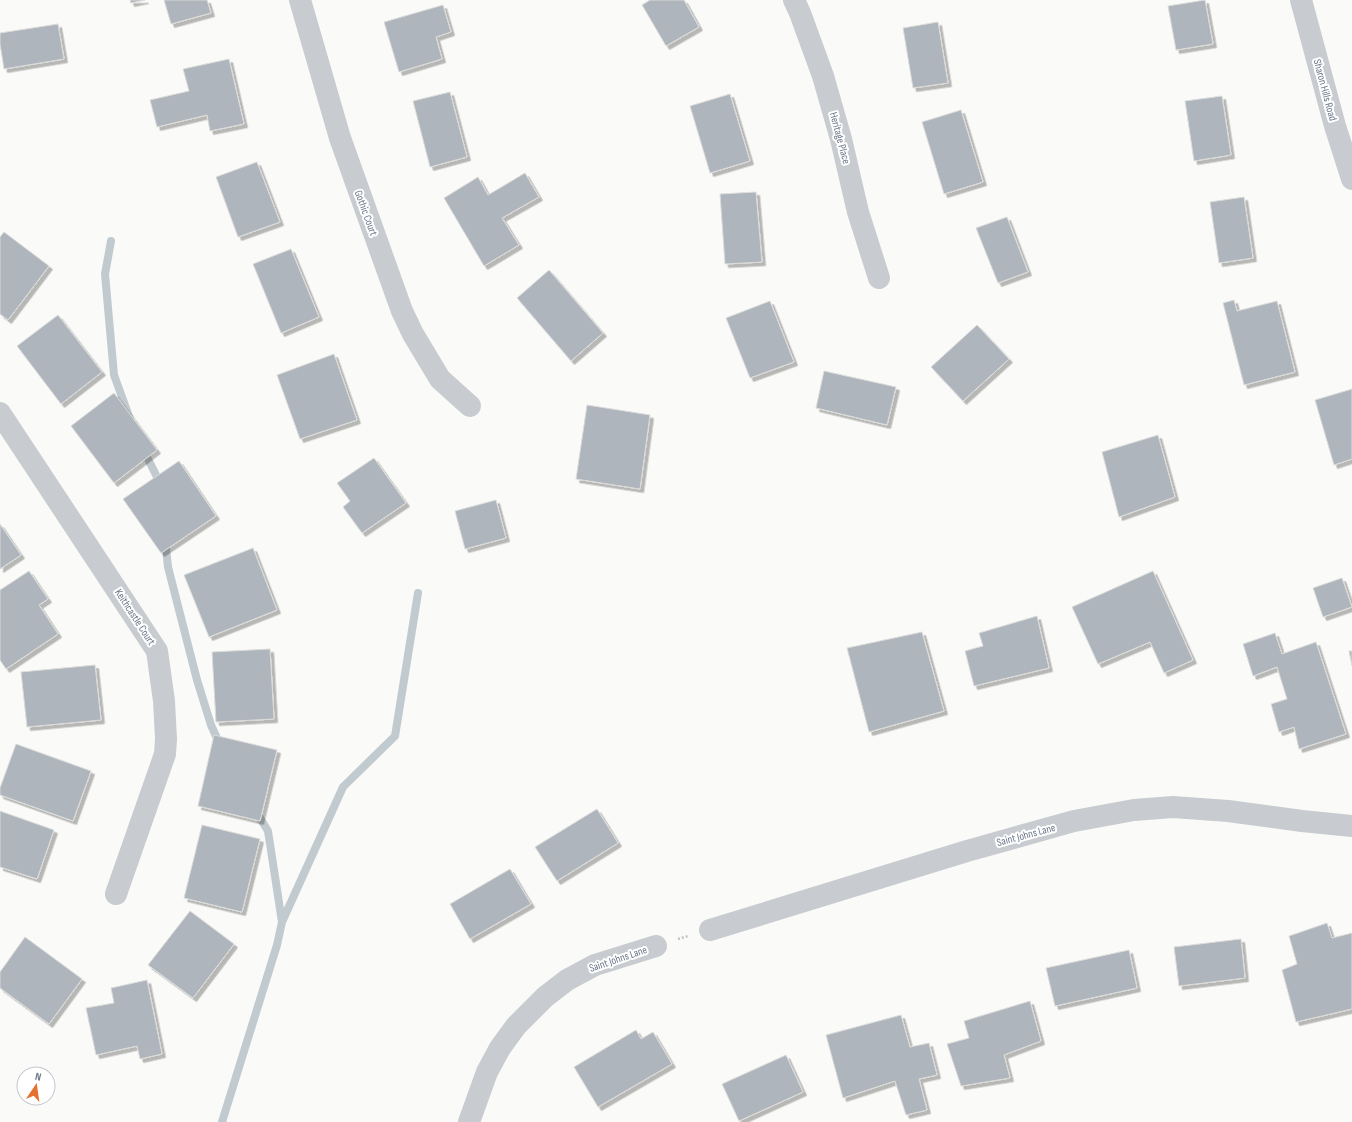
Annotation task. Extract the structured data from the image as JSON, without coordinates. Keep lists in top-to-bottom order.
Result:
{
  "streets": {
    "street": [
      "Sharon Hills Road",
      "Heritage Place",
      "Gothic Court",
      "Keithcastle Court",
      "Saint Johns Lane"
    ]
  },
  "north": "top"
}
